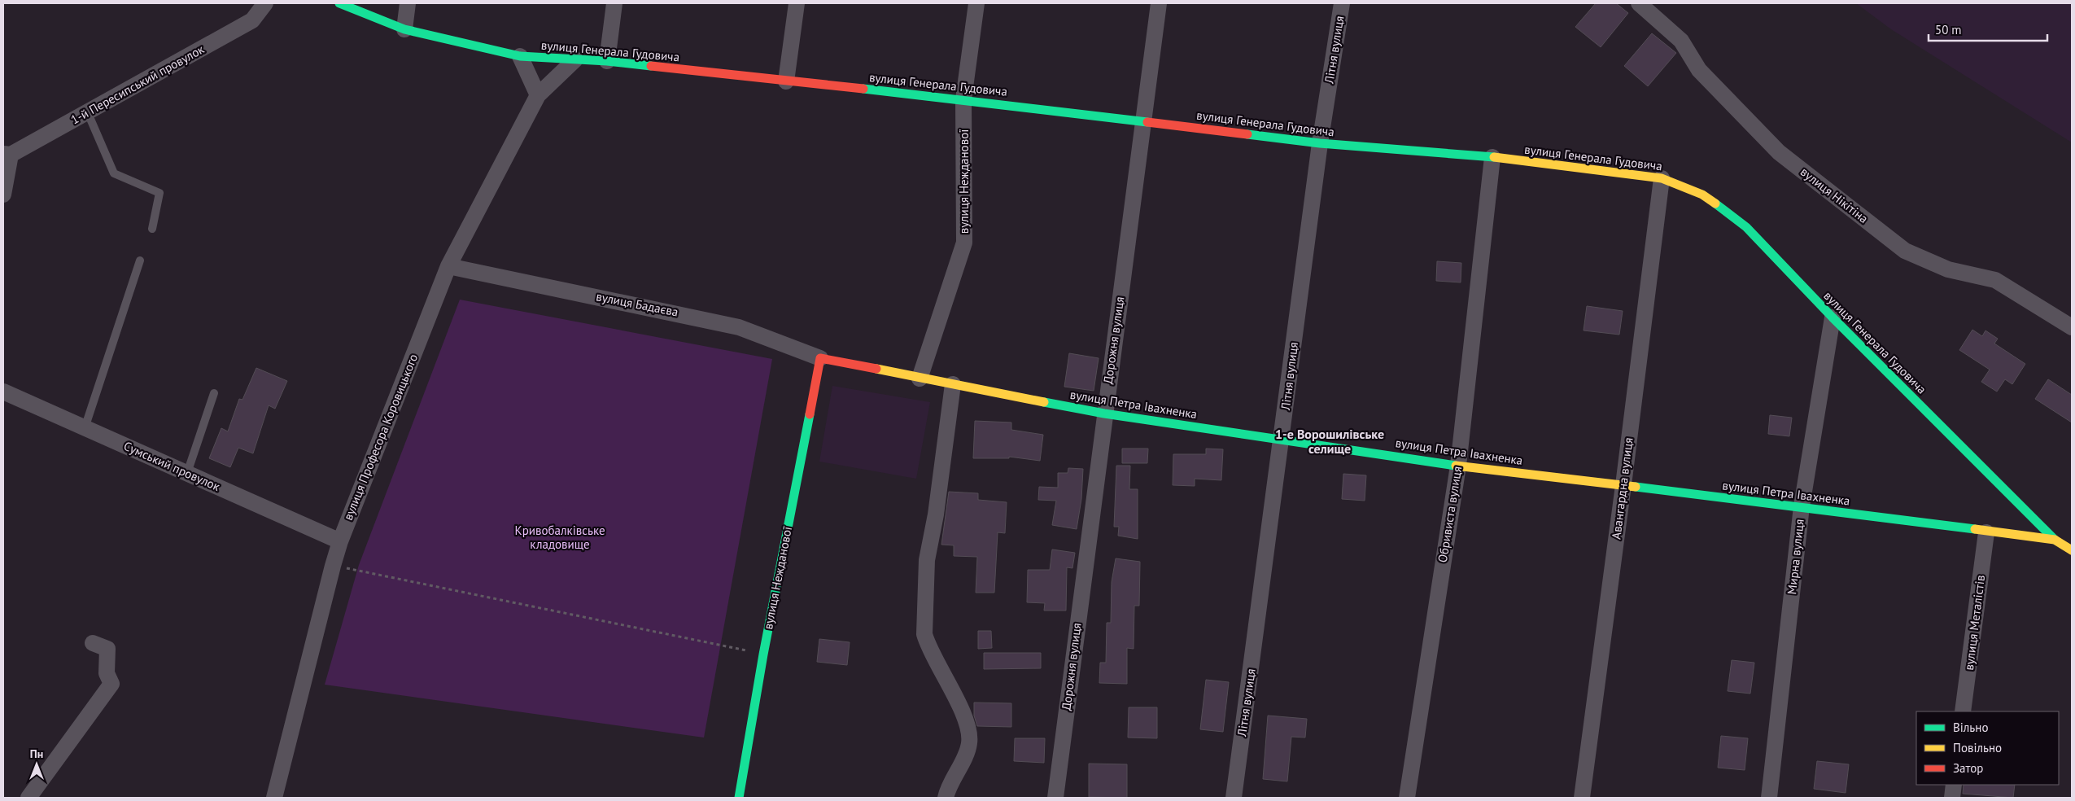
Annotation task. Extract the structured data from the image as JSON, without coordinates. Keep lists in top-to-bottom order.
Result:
{
  "streets": {
    "street": [
      "Літня вулиця",
      "вулиця Генерала Гудовича",
      "1-й Пересипський провулок",
      "вулиця Нежданової",
      "вулиця Нікітіна",
      "вулиця Бадаєва",
      "Дорожня вулиця",
      "вулиця Петра Івахненка",
      "вулиця Професора Коровицького",
      "Сумський провулок",
      "Авангардна вулиця",
      "Обривиста вулиця",
      "Мирна вулиця",
      "вулиця Металістів"
    ]
  },
  "crossings": [
    ["Літня вулиця", "вулиця Генерала Гудовича"],
    ["Літня вулиця", "вулиця Петра Івахненка"],
    ["вулиця Генерала Гудовича", "вулиця Нежданової"],
    ["вулиця Генерала Гудовича", "Дорожня вулиця"],
    ["вулиця Генерала Гудовича", "вулиця Петра Івахненка"],
    ["вулиця Генерала Гудовича", "вулиця Професора Коровицького"],
    ["вулиця Генерала Гудовича", "Авангардна вулиця"],
    ["вулиця Генерала Гудовича", "Обривиста вулиця"],
    ["вулиця Генерала Гудовича", "Мирна вулиця"],
    ["вулиця Нежданової", "вулиця Бадаєва"],
    ["вулиця Нежданової", "вулиця Петра Івахненка"],
    ["вулиця Бадаєва", "вулиця Петра Івахненка"],
    ["вулиця Бадаєва", "вулиця Професора Коровицького"],
    ["Дорожня вулиця", "вулиця Петра Івахненка"],
    ["вулиця Петра Івахненка", "Авангардна вулиця"],
    ["вулиця Петра Івахненка", "Обривиста вулиця"],
    ["вулиця Петра Івахненка", "Мирна вулиця"],
    ["вулиця Петра Івахненка", "вулиця Металістів"],
    ["вулиця Професора Коровицького", "Сумський провулок"]
  ],
  "districts": ["1-е Ворошилівське селище"],
  "parks": ["Кривобалківське кладовище"],
  "legend": ["Вільно", "Повільно", "Затор"],
  "scale_bar": "50 m",
  "north": "top"
}
